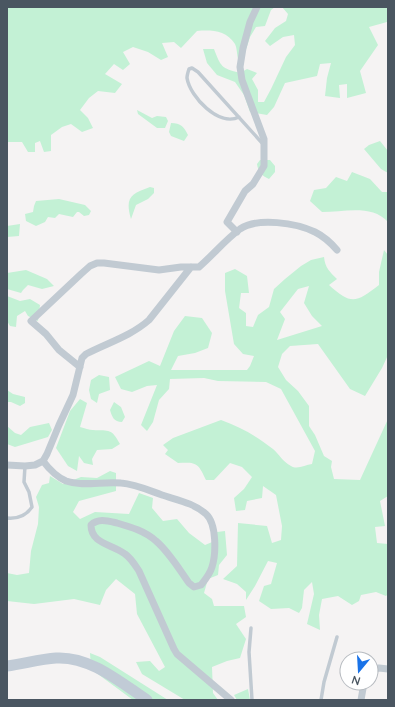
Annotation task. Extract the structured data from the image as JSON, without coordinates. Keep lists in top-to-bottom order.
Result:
{
  "north": "bottom"
}
